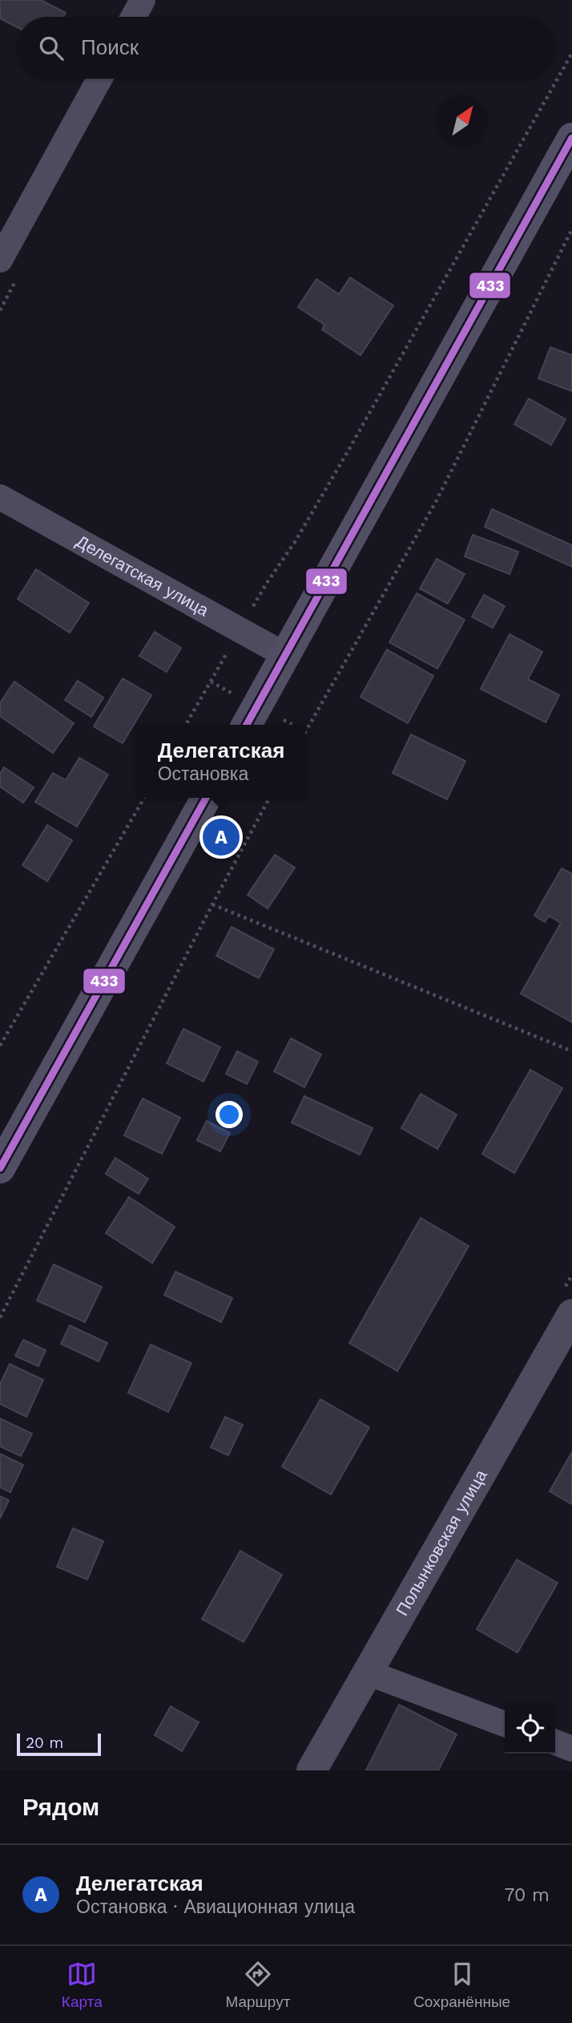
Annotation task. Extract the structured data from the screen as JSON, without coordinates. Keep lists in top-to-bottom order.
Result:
{
  "streets": {
    "street": ["Делегатская улица", "Полынковская улица"]
  },
  "lines": ["transit line 433"],
  "scale_bar": "20 m",
  "north": "top right",
  "page": {
    "search": "Поиск",
    "popup": ["Делегатская", "Остановка"],
    "pins": "A",
    "scale": "20 m",
    "heading": "Рядом",
    "list": [
      {
        "mark": "A",
        "name": "Делегатская",
        "note": "Остановка · Авиационная улица",
        "value": "70 m"
      }
    ],
    "nav": ["Карта", "Маршрут", "Сохранённые"]
  }
}
